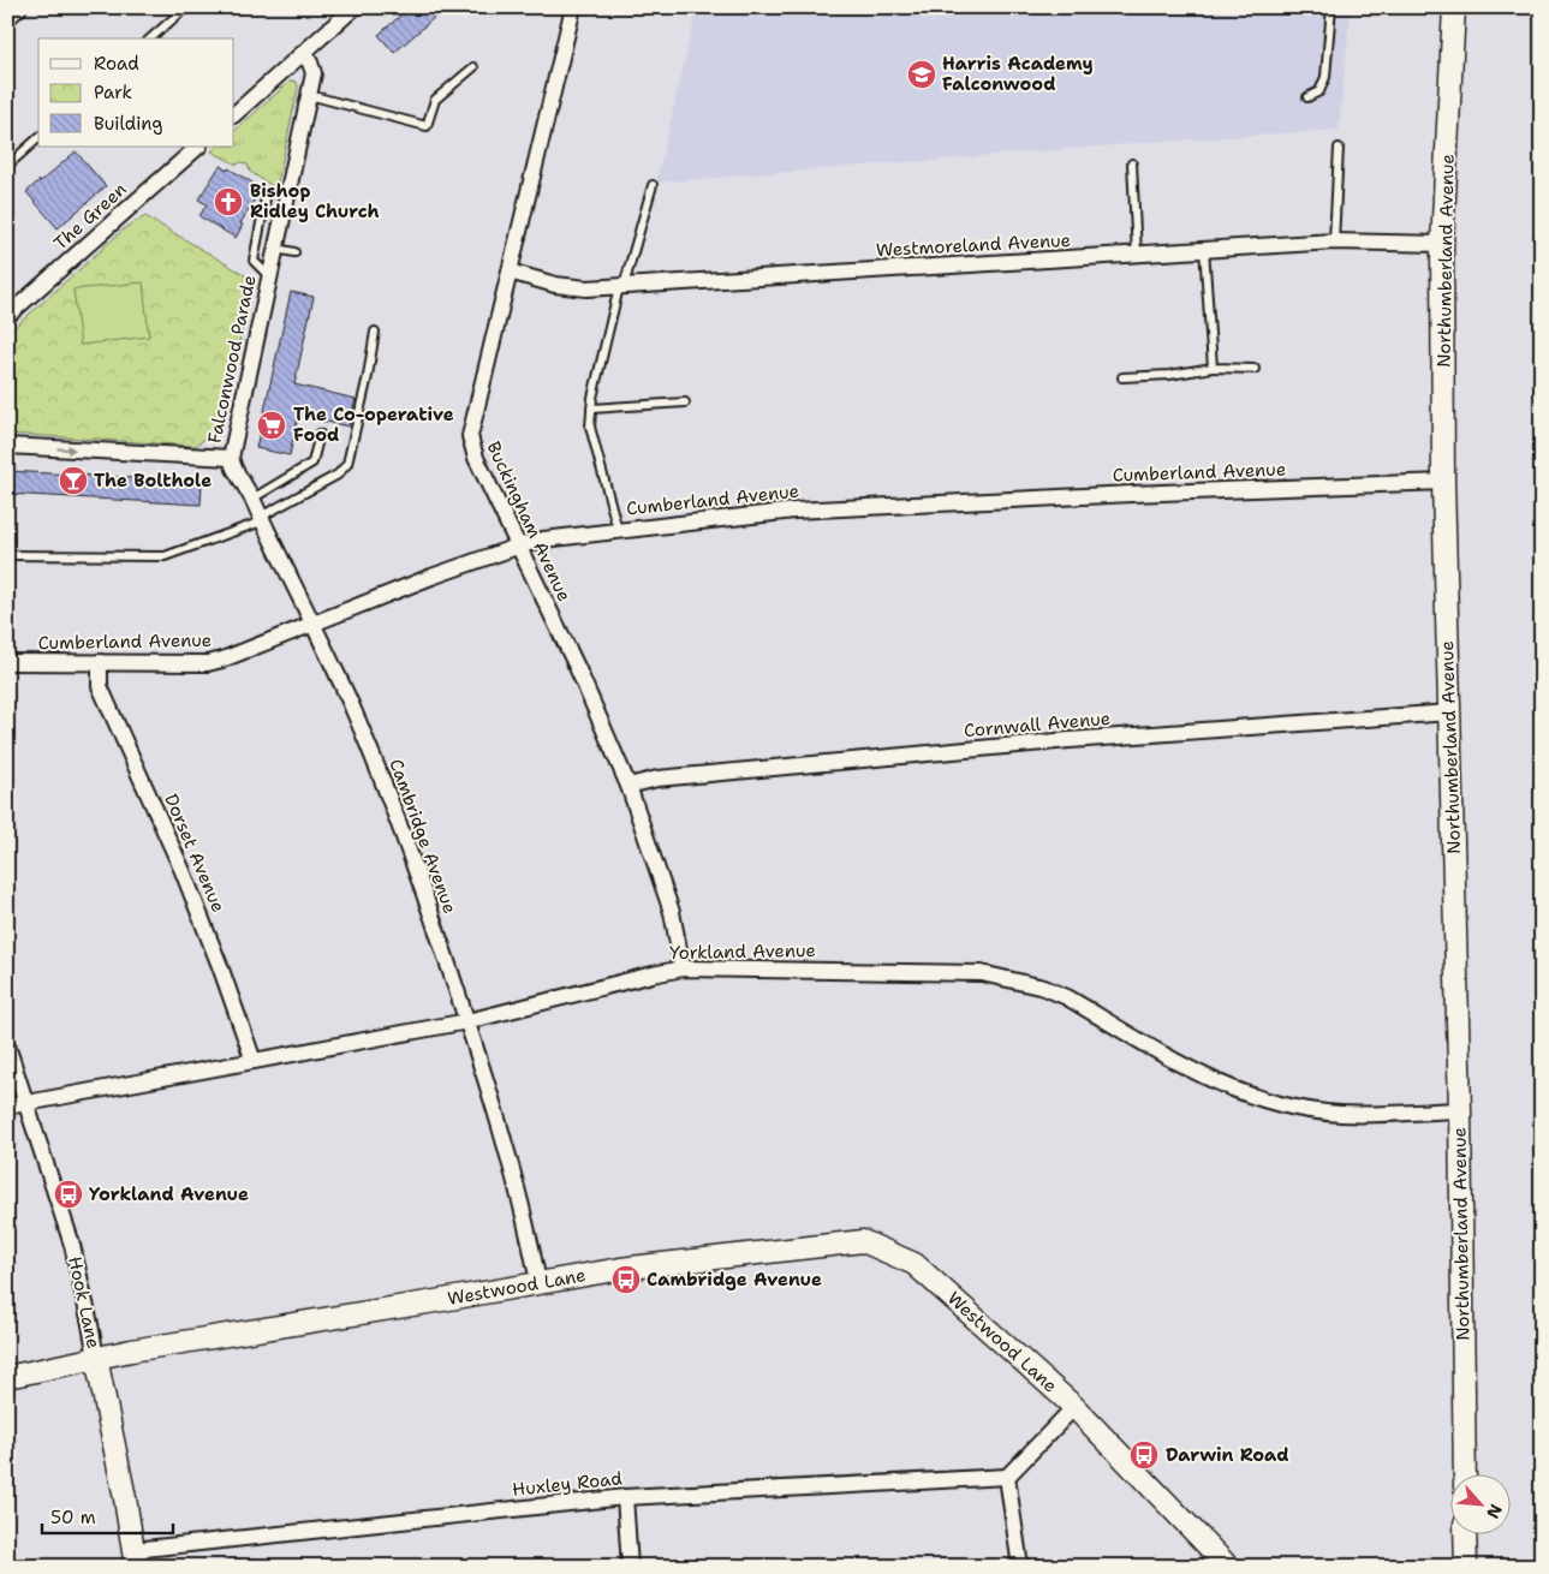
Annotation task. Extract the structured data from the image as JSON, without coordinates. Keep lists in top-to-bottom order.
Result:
{
  "streets": {
    "street": [
      "The Green",
      "Westmoreland Avenue",
      "Northumberland Avenue",
      "Falconwood Parade",
      "Cumberland Avenue",
      "Buckingham Avenue",
      "Cornwall Avenue",
      "Cambridge Avenue",
      "Dorset Avenue",
      "Yorkland Avenue",
      "Westwood Lane",
      "Hook Lane",
      "Huxley Road"
    ]
  },
  "crossings": [
    ["Westmoreland Avenue", "Northumberland Avenue"],
    ["Westmoreland Avenue", "Buckingham Avenue"],
    ["Northumberland Avenue", "Cumberland Avenue"],
    ["Northumberland Avenue", "Cornwall Avenue"],
    ["Northumberland Avenue", "Yorkland Avenue"],
    ["Falconwood Parade", "Cambridge Avenue"],
    ["Cumberland Avenue", "Buckingham Avenue"],
    ["Cumberland Avenue", "Cambridge Avenue"],
    ["Cumberland Avenue", "Dorset Avenue"],
    ["Buckingham Avenue", "Cornwall Avenue"],
    ["Buckingham Avenue", "Yorkland Avenue"],
    ["Cambridge Avenue", "Yorkland Avenue"],
    ["Cambridge Avenue", "Westwood Lane"],
    ["Dorset Avenue", "Yorkland Avenue"],
    ["Yorkland Avenue", "Hook Lane"],
    ["Westwood Lane", "Hook Lane"],
    ["Hook Lane", "Huxley Road"]
  ],
  "places": {
    "school or university": ["Harris Academy Falconwood"],
    "church": ["Bishop Ridley Church"],
    "supermarket": ["The Co-operative Food"],
    "bar": ["The Bolthole"],
    "bus stop": ["Yorkland Avenue", "Cambridge Avenue", "Darwin Road"]
  },
  "legend": ["Road", "Park", "Building"],
  "scale_bar": "50 m",
  "north": "bottom right"
}
